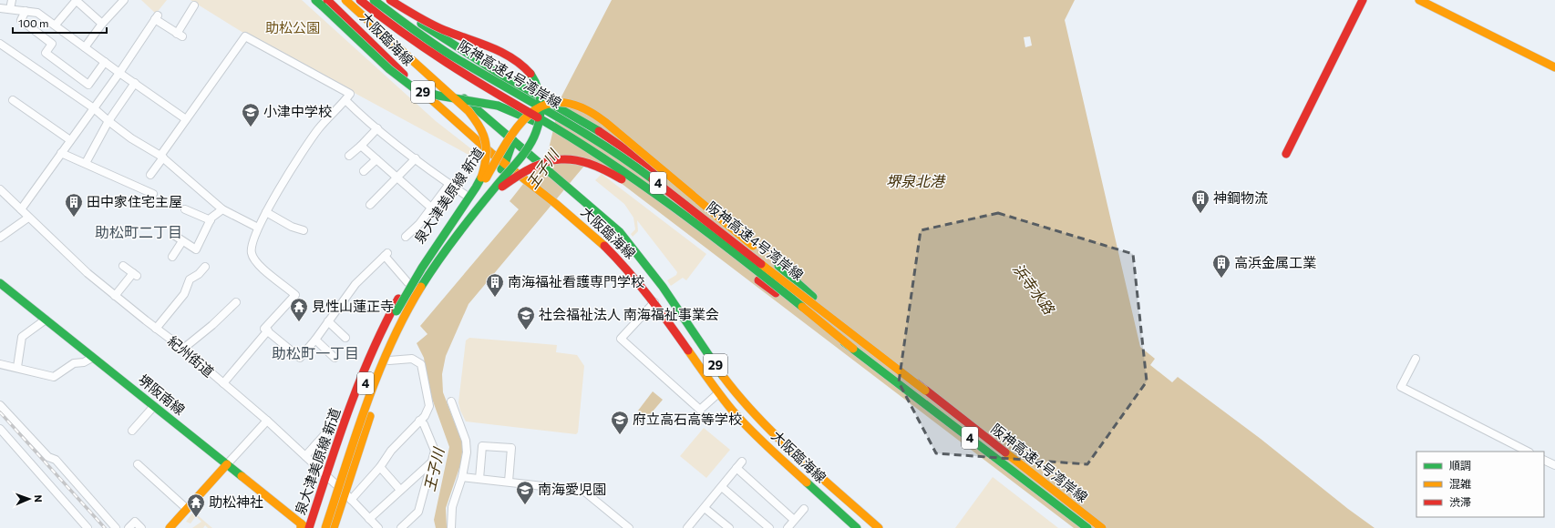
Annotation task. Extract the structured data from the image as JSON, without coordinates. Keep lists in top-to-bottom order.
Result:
{
  "streets": {
    "main road": [
      "大阪臨海線",
      "阪神高速4号湾岸線",
      "29",
      "4",
      "泉大津美原線 新道",
      "堺阪南線"
    ],
    "street": ["紀州街道"]
  },
  "crossings": [
    ["大阪臨海線", "泉大津美原線 新道"],
    ["泉大津美原線 新道", "紀州街道"],
    ["泉大津美原線 新道", "堺阪南線"]
  ],
  "districts": ["助松町二丁目", "助松町一丁目"],
  "water": ["王子川", "堺泉北港", "浜寺水路"],
  "parks": ["助松公園"],
  "places": {
    "school or university": [
      "小津中学校",
      "社会福祉法人 南海福祉事業会",
      "府立高石高等学校",
      "南海愛児園"
    ],
    "building": [
      "神鋼物流",
      "田中家住宅主屋",
      "高浜金属工業",
      "南海福祉看護専門学校"
    ],
    "temple": ["見性山蓮正寺", "助松神社"]
  },
  "legend": ["順調", "混雑", "渋滞"],
  "scale_bar": "100 m",
  "north": "right"
}
